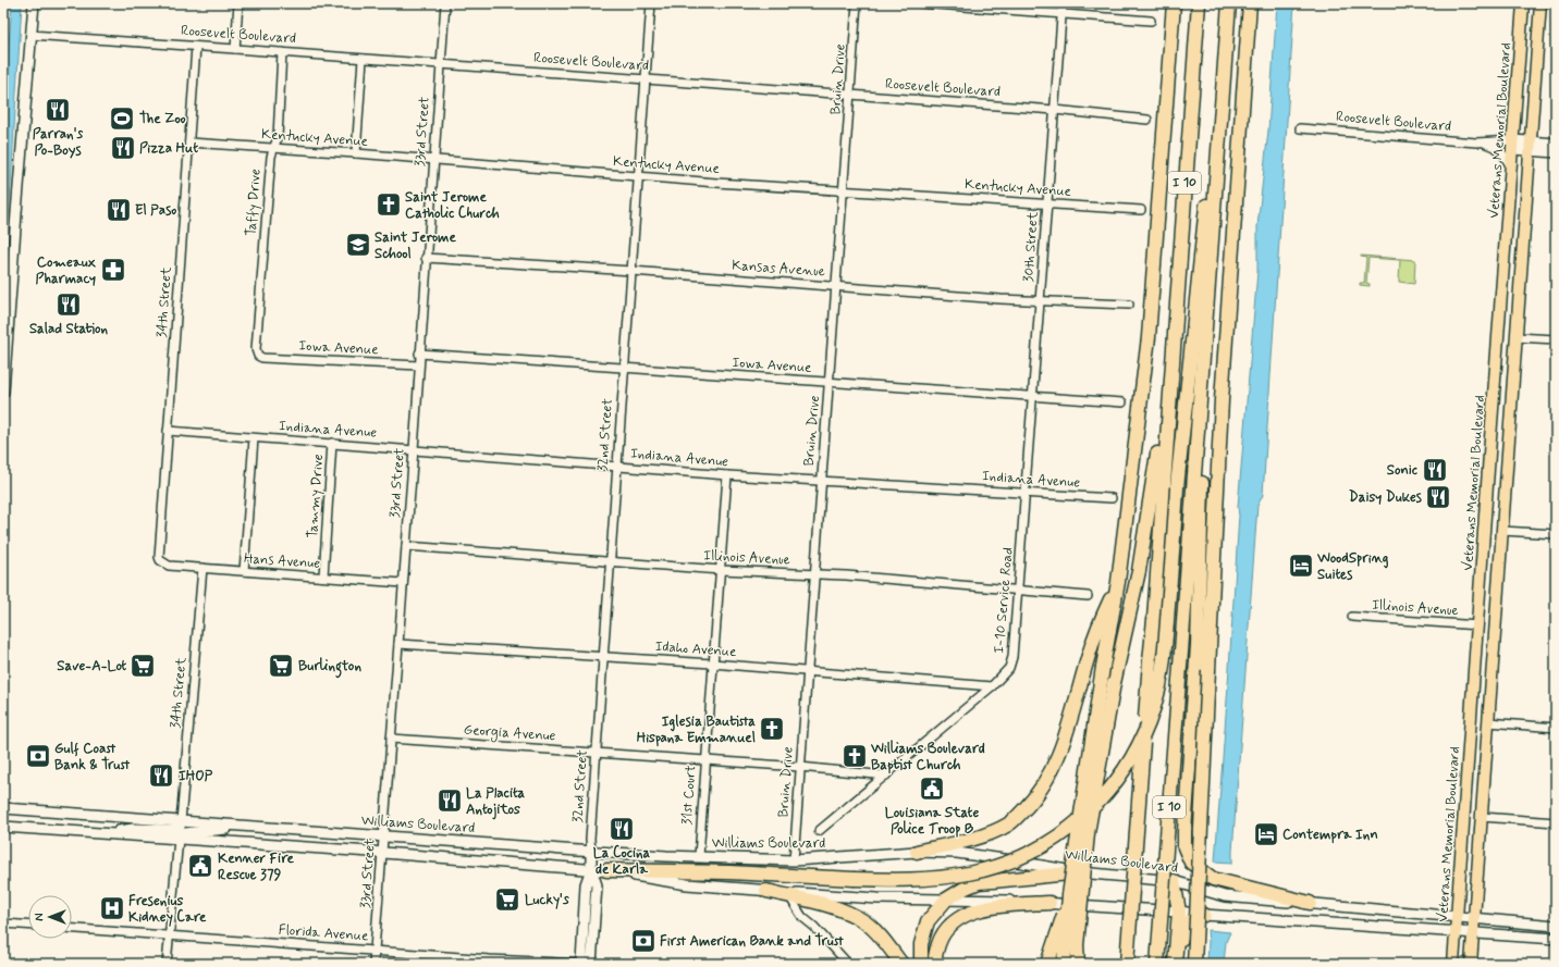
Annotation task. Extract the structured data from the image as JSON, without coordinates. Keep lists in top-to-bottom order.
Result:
{
  "streets": {
    "highway": ["I 10"],
    "main road": [
      "Roosevelt Boulevard",
      "Veterans Memorial Boulevard",
      "32nd Street",
      "Williams Boulevard"
    ],
    "street": [
      "Bruin Drive",
      "33rd Street",
      "Kentucky Avenue",
      "Taffy Drive",
      "30th Street",
      "Kansas Avenue",
      "34th Street",
      "Iowa Avenue",
      "Indiana Avenue",
      "Tammy Drive",
      "Illinois Avenue",
      "Hans Avenue",
      "I-10 Service Road",
      "Idaho Avenue",
      "Georgia Avenue",
      "31st Court",
      "Florida Avenue"
    ]
  },
  "crossings": [
    ["Roosevelt Boulevard", "Bruin Drive"],
    ["Roosevelt Boulevard", "Veterans Memorial Boulevard"],
    ["Roosevelt Boulevard", "33rd Street"],
    ["Roosevelt Boulevard", "Taffy Drive"],
    ["Roosevelt Boulevard", "30th Street"],
    ["Roosevelt Boulevard", "34th Street"],
    ["Roosevelt Boulevard", "32nd Street"],
    ["Bruin Drive", "Kentucky Avenue"],
    ["Bruin Drive", "Kansas Avenue"],
    ["Bruin Drive", "Iowa Avenue"],
    ["Bruin Drive", "Indiana Avenue"],
    ["Bruin Drive", "Illinois Avenue"],
    ["Bruin Drive", "Idaho Avenue"],
    ["Bruin Drive", "Georgia Avenue"],
    ["Bruin Drive", "Williams Boulevard"],
    ["Veterans Memorial Boulevard", "Illinois Avenue"],
    ["Veterans Memorial Boulevard", "Williams Boulevard"],
    ["33rd Street", "Kentucky Avenue"],
    ["33rd Street", "Kansas Avenue"],
    ["33rd Street", "Iowa Avenue"],
    ["33rd Street", "Indiana Avenue"],
    ["33rd Street", "Illinois Avenue"],
    ["33rd Street", "Hans Avenue"],
    ["33rd Street", "Idaho Avenue"],
    ["33rd Street", "Georgia Avenue"],
    ["33rd Street", "Williams Boulevard"],
    ["33rd Street", "Florida Avenue"],
    ["Kentucky Avenue", "Taffy Drive"],
    ["Kentucky Avenue", "30th Street"],
    ["Kentucky Avenue", "34th Street"],
    ["Kentucky Avenue", "32nd Street"],
    ["Taffy Drive", "Iowa Avenue"],
    ["30th Street", "Kansas Avenue"],
    ["30th Street", "Iowa Avenue"],
    ["30th Street", "Indiana Avenue"],
    ["30th Street", "I-10 Service Road"],
    ["Kansas Avenue", "32nd Street"],
    ["34th Street", "Indiana Avenue"],
    ["34th Street", "Hans Avenue"],
    ["34th Street", "Williams Boulevard"],
    ["Iowa Avenue", "32nd Street"],
    ["Indiana Avenue", "32nd Street"],
    ["Indiana Avenue", "Tammy Drive"],
    ["Indiana Avenue", "I-10 Service Road"],
    ["Indiana Avenue", "31st Court"],
    ["32nd Street", "Illinois Avenue"],
    ["32nd Street", "Idaho Avenue"],
    ["32nd Street", "Georgia Avenue"],
    ["32nd Street", "Williams Boulevard"],
    ["32nd Street", "Florida Avenue"],
    ["Tammy Drive", "Hans Avenue"],
    ["Illinois Avenue", "I-10 Service Road"],
    ["Illinois Avenue", "31st Court"],
    ["I-10 Service Road", "Idaho Avenue"],
    ["I-10 Service Road", "Georgia Avenue"],
    ["Idaho Avenue", "31st Court"],
    ["Georgia Avenue", "31st Court"],
    ["31st Court", "Williams Boulevard"]
  ],
  "places": {
    "restaurant": [
      "Parran's Po-Boys",
      "Pizza Hut",
      "El Paso",
      "Salad Station",
      "Sonic",
      "Daisy Dukes",
      "IHOP",
      "La Placita Antojitos",
      "La Cocina de Karla"
    ],
    "sports": ["The Zoo"],
    "church": ["Saint Jerome Catholic Church", "Iglesia Bautista Hispana Emmanuel", "Williams Boulevard Baptist Church"],
    "school or university": ["Saint Jerome School"],
    "pharmacy": ["Comeaux Pharmacy"],
    "hotel": ["WoodSpring Suites", "Contempra Inn"],
    "supermarket": ["Save-A-Lot", "Burlington", "Lucky's"],
    "bank": ["Gulf Coast Bank & Trust", "First American Bank and Trust"],
    "public building": ["Louisiana State Police Troop B", "Kenner Fire Rescue 379"],
    "hospital": ["Fresenius Kidney Care"]
  },
  "north": "left"
}
